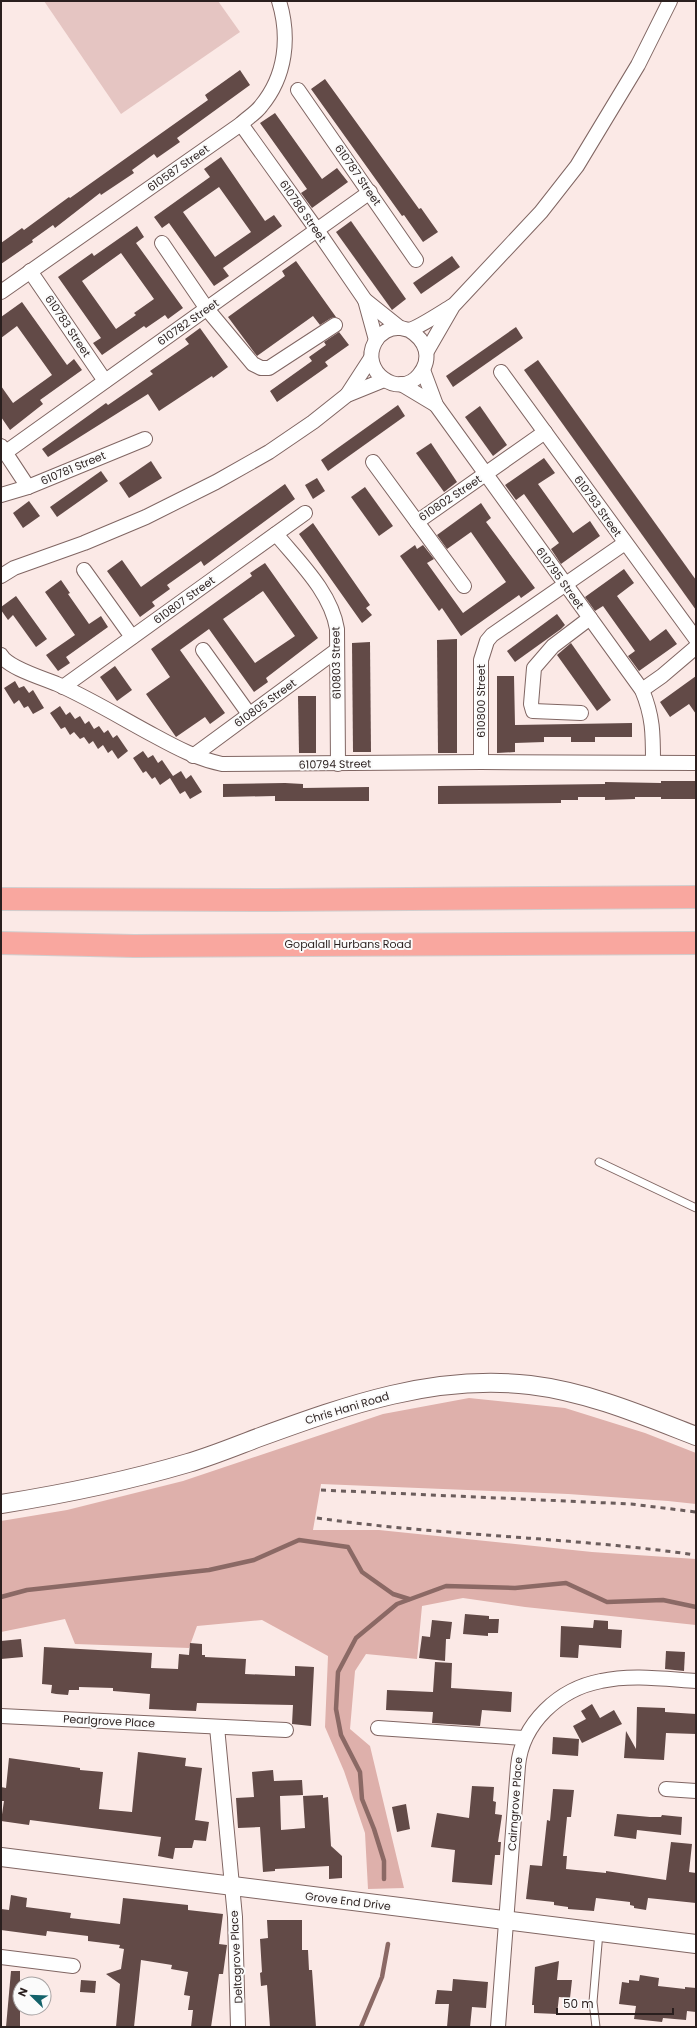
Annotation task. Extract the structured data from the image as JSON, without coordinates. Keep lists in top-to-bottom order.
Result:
{
  "streets": {
    "highway": ["Gopalall Hurbans Road"],
    "street": [
      "610587 Street",
      "610787 Street",
      "610786 Street",
      "610782 Street",
      "610783 Street",
      "610781 Street",
      "610802 Street",
      "610793 Street",
      "610795 Street",
      "610807 Street",
      "610803 Street",
      "610800 Street",
      "610805 Street",
      "610794 Street",
      "Chris Hani Road",
      "Pearlgrove Place",
      "Cairngrove Place",
      "Grove End Drive",
      "Deltagrove Place"
    ]
  },
  "crossings": [
    ["610587 Street", "610786 Street"],
    ["610587 Street", "610783 Street"],
    ["610787 Street", "610782 Street"],
    ["610786 Street", "610782 Street"],
    ["610782 Street", "610783 Street"],
    ["610802 Street", "610793 Street"],
    ["610802 Street", "610795 Street"],
    ["610793 Street", "610800 Street"],
    ["610795 Street", "610800 Street"],
    ["610795 Street", "610794 Street"],
    ["610807 Street", "610803 Street"],
    ["610807 Street", "610794 Street"],
    ["610803 Street", "610805 Street"],
    ["610803 Street", "610794 Street"],
    ["610800 Street", "610794 Street"],
    ["610805 Street", "610794 Street"],
    ["Cairngrove Place", "Grove End Drive"],
    ["Grove End Drive", "Deltagrove Place"]
  ],
  "scale_bar": "50 m",
  "north": "top left"
}
